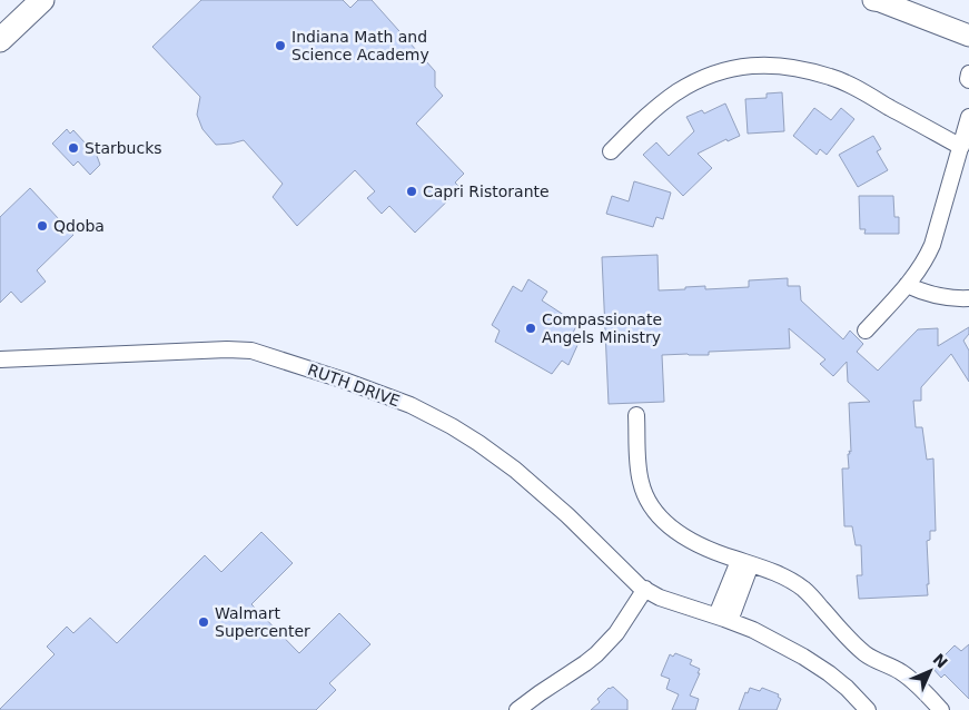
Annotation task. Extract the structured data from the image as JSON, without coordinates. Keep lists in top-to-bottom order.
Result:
{
  "streets": {
    "street": ["RUTH DRIVE"]
  },
  "places": [
    "Indiana Math and Science Academy",
    "Starbucks",
    "Capri Ristorante",
    "Qdoba",
    "Compassionate Angels Ministry",
    "Walmart Supercenter"
  ],
  "north": "top right"
}
